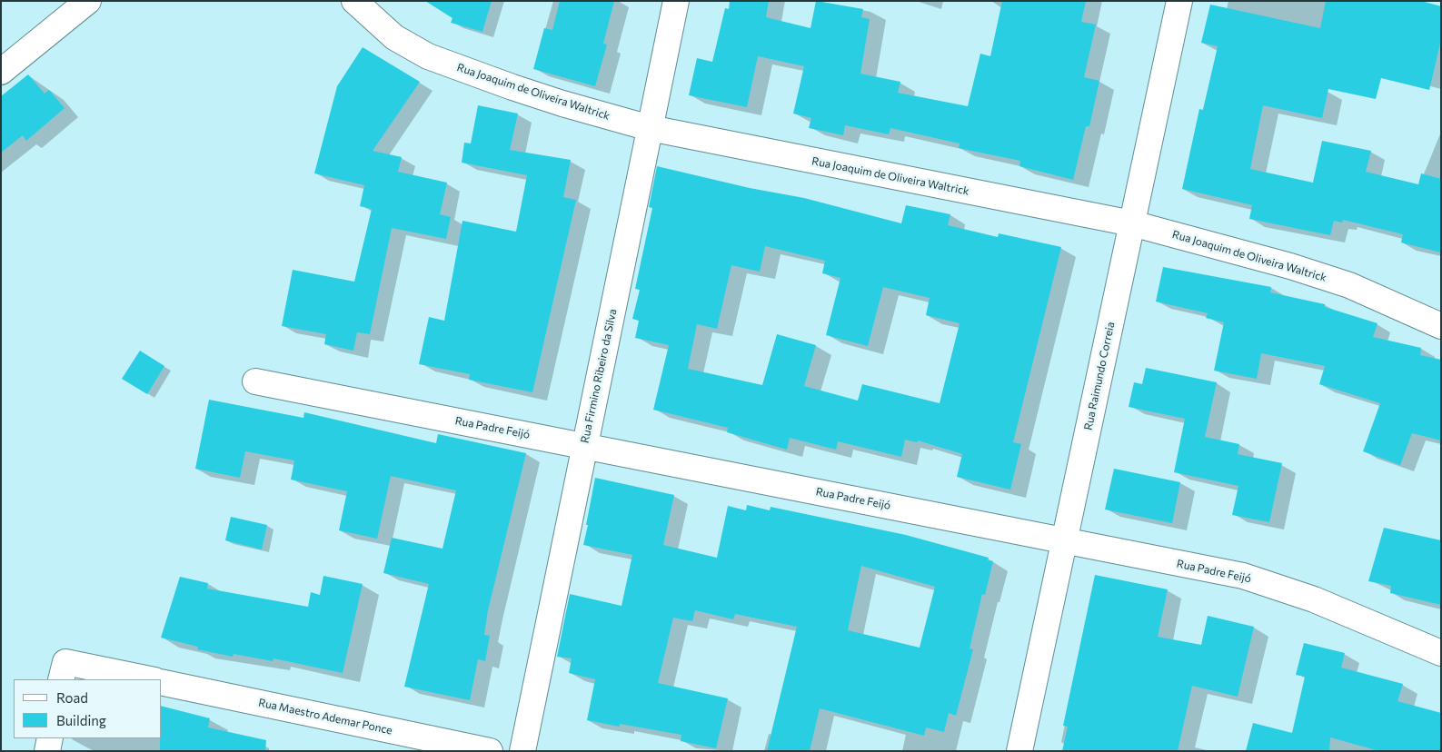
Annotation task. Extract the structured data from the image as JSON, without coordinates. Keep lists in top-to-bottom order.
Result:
{
  "streets": {
    "street": [
      "Rua Joaquim de Oliveira Waltrick",
      "Rua Firmino Ribeiro da Silva",
      "Rua Raimundo Correia",
      "Rua Padre Feijó",
      "Rua Maestro Ademar Ponce"
    ]
  },
  "crossings": [
    ["Rua Joaquim de Oliveira Waltrick", "Rua Firmino Ribeiro da Silva"],
    ["Rua Joaquim de Oliveira Waltrick", "Rua Raimundo Correia"],
    ["Rua Firmino Ribeiro da Silva", "Rua Padre Feijó"],
    ["Rua Raimundo Correia", "Rua Padre Feijó"]
  ],
  "legend": ["Road", "Building"]
}
